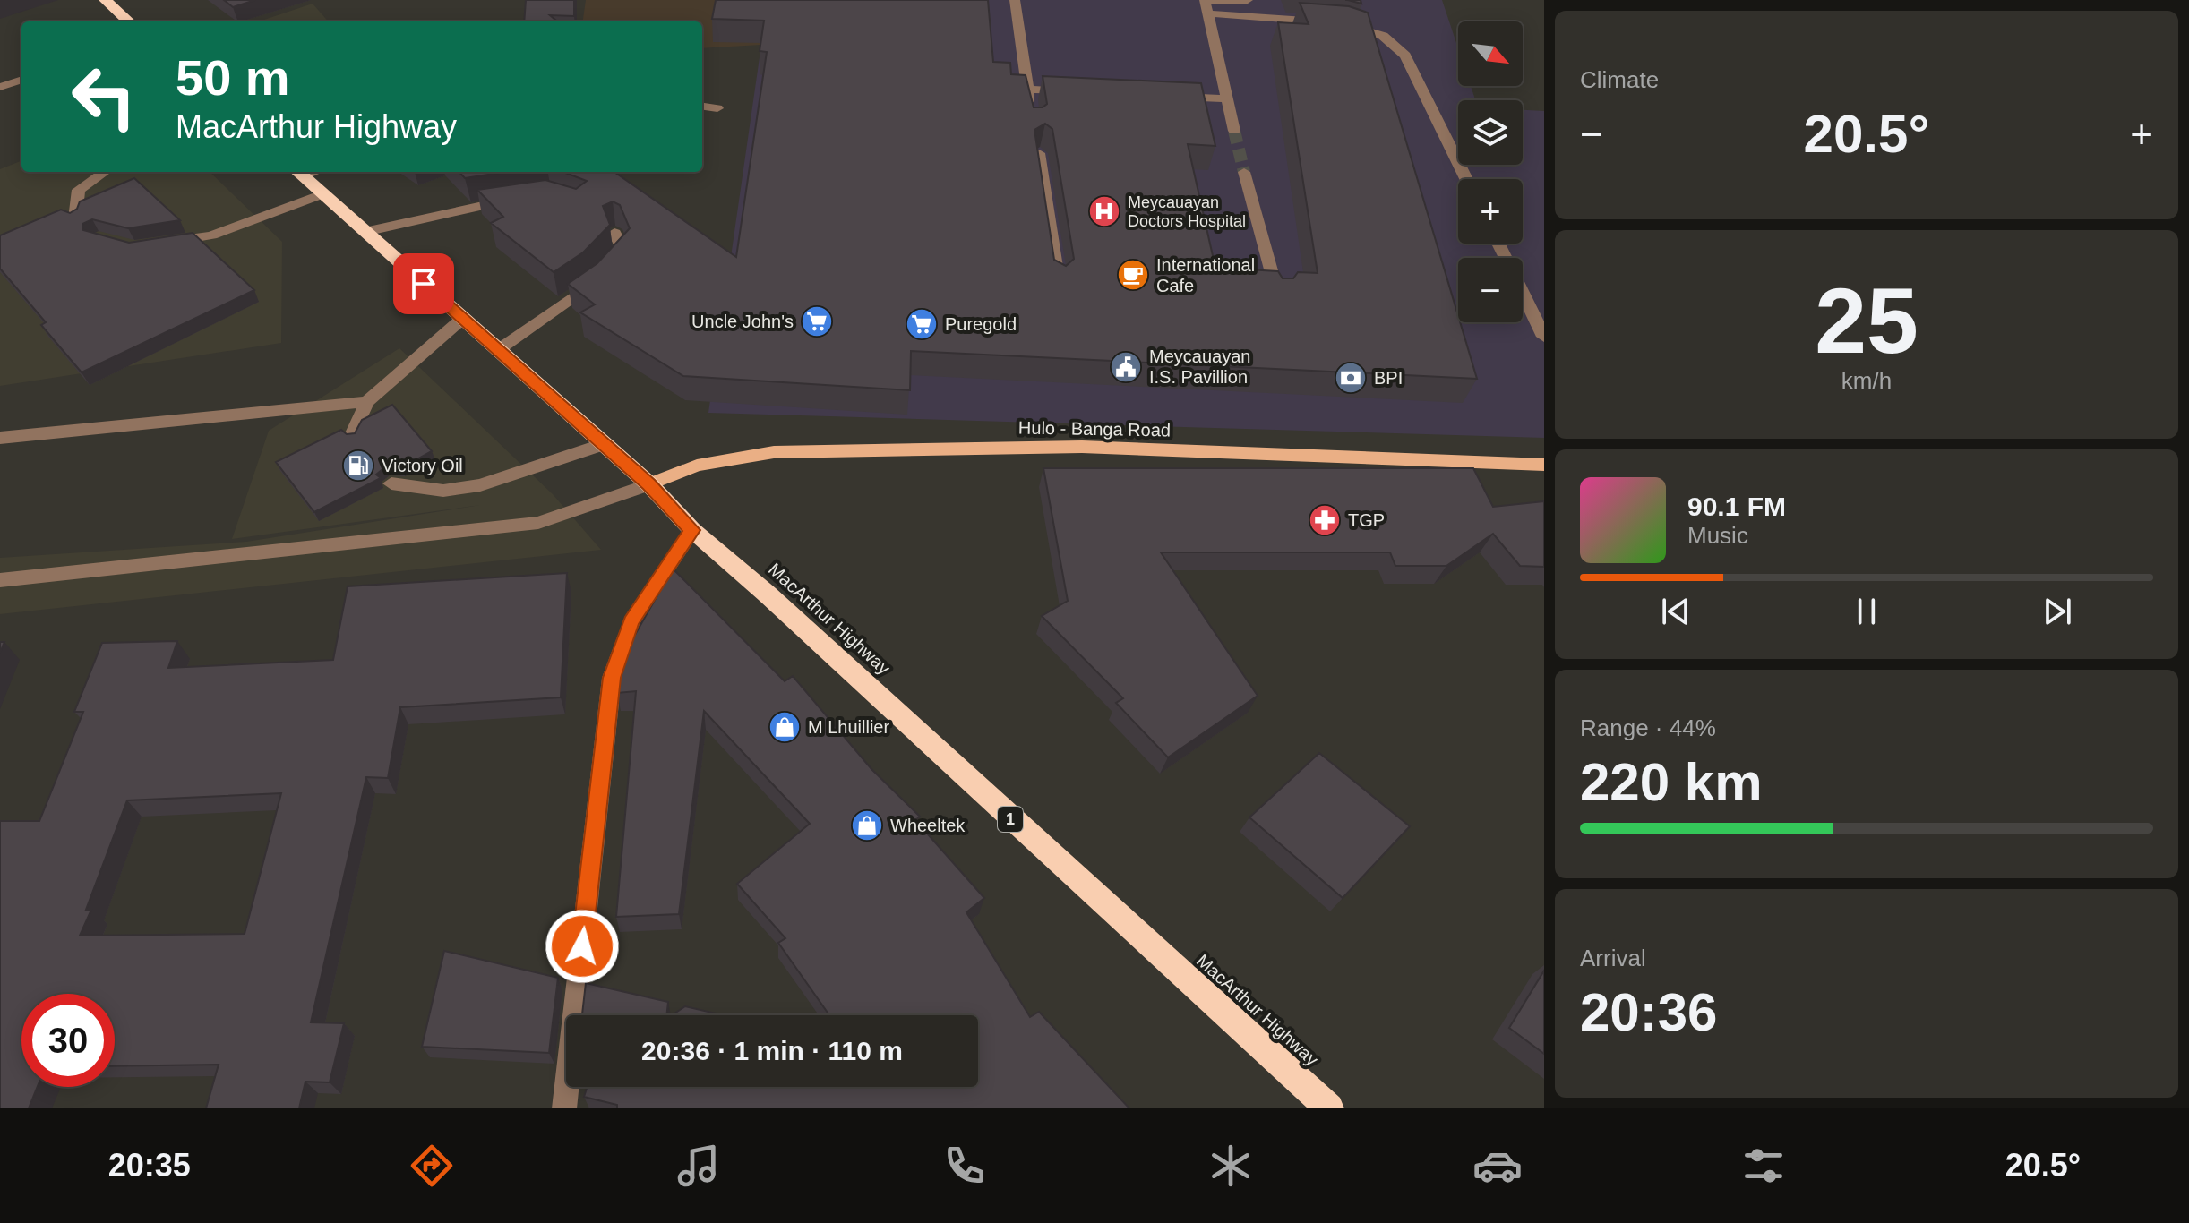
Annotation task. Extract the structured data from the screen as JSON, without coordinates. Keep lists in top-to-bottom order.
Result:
{
  "streets": {
    "highway": ["MacArthur Highway", "1"],
    "main road": ["Hulo - Banga Road"]
  },
  "crossings": [
    ["Hulo - Banga Road", "MacArthur Highway"]
  ],
  "places": {
    "hospital": ["Meycauayan Doctors Hospital"],
    "cafe": ["International Cafe"],
    "supermarket": ["Uncle John's", "Puregold"],
    "public building": ["Meycauayan I.S. Pavillion"],
    "bank": ["BPI"],
    "fuel station": ["Victory Oil"],
    "pharmacy": ["TGP"],
    "shop": ["M Lhuillier", "Wheeltek"]
  },
  "north": "bottom right",
  "page": {
    "tile": [
      "Climate",
      ["25", "km/h"],
      ["Range · 44%", "220 km"],
      ["Arrival", "20:36"]
    ],
    "map_buttons": ["+", "−"],
    "turn": ["50 m", "MacArthur Highway"],
    "heat": ["−", "20.5°", "+"],
    "song": ["90.1 FM", "Music"],
    "limit": "30",
    "trip": "20:36 · 1 min · 110 m",
    "tabs": ["20:35", "20.5°"]
  }
}
